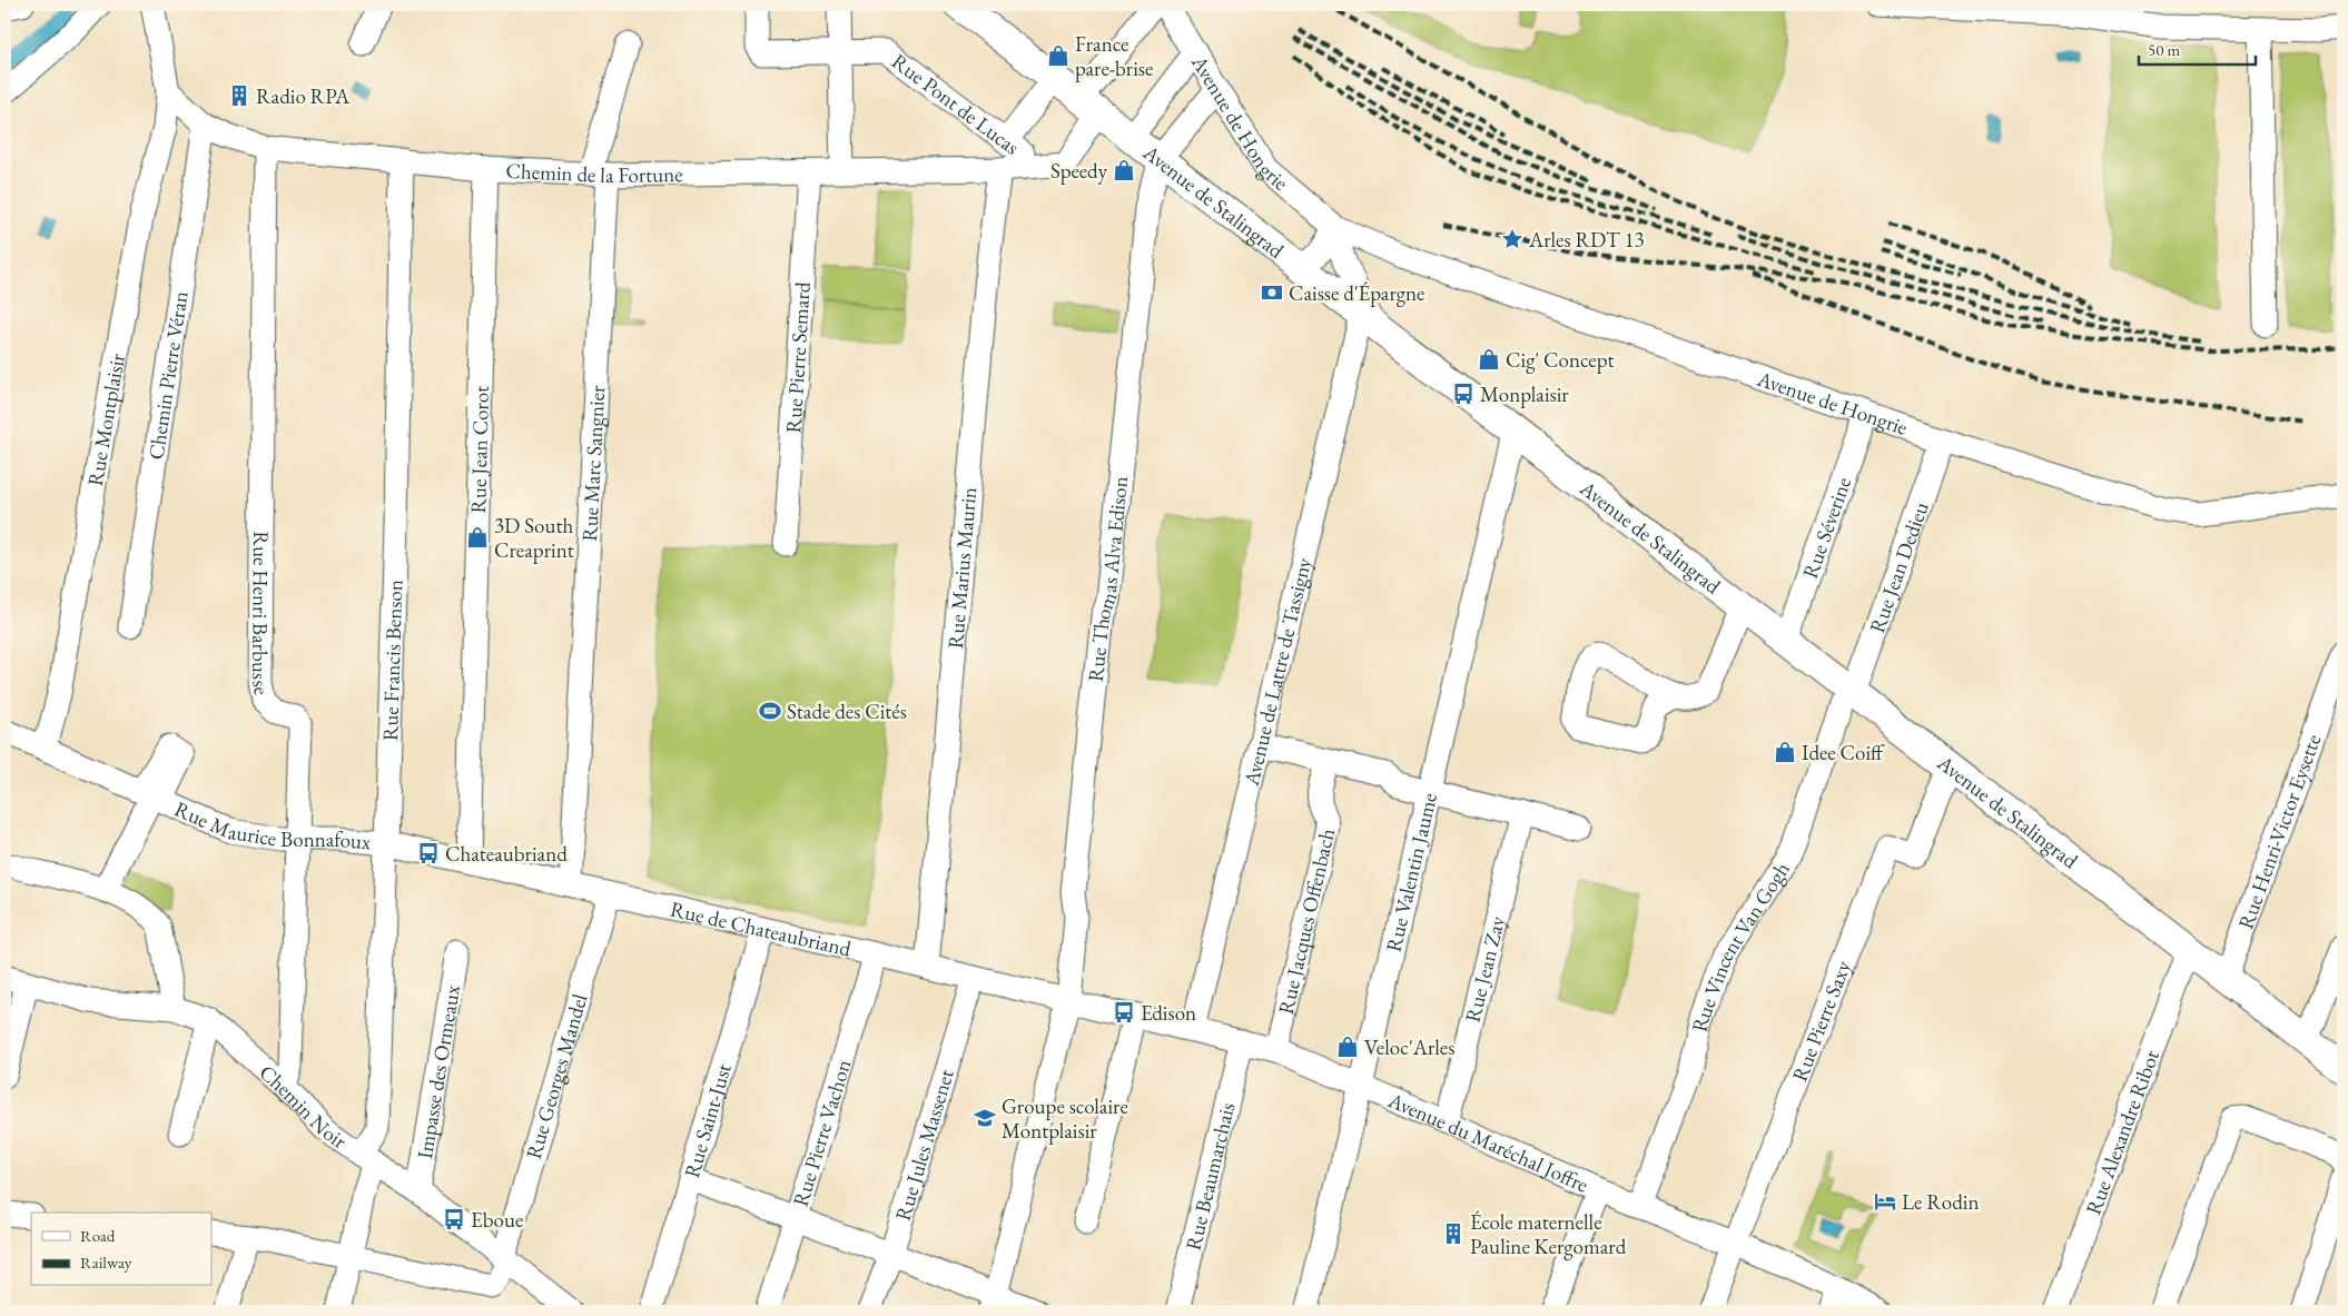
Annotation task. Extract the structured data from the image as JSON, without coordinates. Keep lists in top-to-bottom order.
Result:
{
  "streets": {
    "main road": ["Avenue de Stalingrad"],
    "street": [
      "Rue Pont de Lucas",
      "Avenue de Hongrie",
      "Chemin de la Fortune",
      "Rue Pierre Semard",
      "Chemin Pierre Véran",
      "Rue Montplaisir",
      "Rue Jean Corot",
      "Rue Marc Sangnier",
      "Rue Séverine",
      "Rue Jean Dedieu",
      "Rue Marius Maurin",
      "Rue Thomas Alva Edison",
      "Rue Henri Barbusse",
      "Rue Francis Benson",
      "Avenue de Lattre de Tassigny",
      "Rue Maurice Bonnafoux",
      "Rue Henri-Victor Eysette",
      "Rue Valentin Jaume",
      "Rue Jacques Offenbach",
      "Rue de Chateaubriand",
      "Rue Vincent Van Gogh",
      "Rue Jean Zay",
      "Rue Pierre Saxy",
      "Impasse des Ormeaux",
      "Rue Georges Mandel",
      "Chemin Noir",
      "Rue Saint-Just",
      "Rue Alexandre Ribot",
      "Rue Pierre Vachon",
      "Avenue du Maréchal Joffre",
      "Rue Jules Massenet",
      "Rue Beaumarchais"
    ]
  },
  "crossings": [
    ["Rue Pont de Lucas", "Chemin de la Fortune"],
    ["Avenue de Hongrie", "Rue Séverine"],
    ["Avenue de Hongrie", "Rue Jean Dedieu"],
    ["Chemin de la Fortune", "Avenue de Stalingrad"],
    ["Chemin de la Fortune", "Rue Pierre Semard"],
    ["Chemin de la Fortune", "Chemin Pierre Véran"],
    ["Chemin de la Fortune", "Rue Montplaisir"],
    ["Chemin de la Fortune", "Rue Jean Corot"],
    ["Chemin de la Fortune", "Rue Marc Sangnier"],
    ["Chemin de la Fortune", "Rue Marius Maurin"],
    ["Chemin de la Fortune", "Rue Henri Barbusse"],
    ["Chemin de la Fortune", "Rue Francis Benson"],
    ["Avenue de Stalingrad", "Rue Séverine"],
    ["Avenue de Stalingrad", "Rue Jean Dedieu"],
    ["Avenue de Stalingrad", "Rue Thomas Alva Edison"],
    ["Avenue de Stalingrad", "Avenue de Lattre de Tassigny"],
    ["Avenue de Stalingrad", "Rue Henri-Victor Eysette"],
    ["Avenue de Stalingrad", "Rue Valentin Jaume"],
    ["Avenue de Stalingrad", "Rue Vincent Van Gogh"],
    ["Avenue de Stalingrad", "Rue Pierre Saxy"],
    ["Avenue de Stalingrad", "Rue Alexandre Ribot"],
    ["Rue Montplaisir", "Rue Maurice Bonnafoux"],
    ["Rue Jean Corot", "Rue de Chateaubriand"],
    ["Rue Marc Sangnier", "Rue de Chateaubriand"],
    ["Rue Jean Dedieu", "Rue Vincent Van Gogh"],
    ["Rue Marius Maurin", "Rue de Chateaubriand"],
    ["Rue Thomas Alva Edison", "Rue de Chateaubriand"],
    ["Rue Henri Barbusse", "Rue Maurice Bonnafoux"],
    ["Rue Henri Barbusse", "Chemin Noir"],
    ["Rue Francis Benson", "Rue Maurice Bonnafoux"],
    ["Rue Francis Benson", "Rue de Chateaubriand"],
    ["Rue Francis Benson", "Rue Georges Mandel"],
    ["Rue Francis Benson", "Chemin Noir"],
    ["Avenue de Lattre de Tassigny", "Rue de Chateaubriand"],
    ["Avenue de Lattre de Tassigny", "Avenue du Maréchal Joffre"],
    ["Rue Maurice Bonnafoux", "Rue de Chateaubriand"],
    ["Rue Valentin Jaume", "Avenue du Maréchal Joffre"],
    ["Rue Jacques Offenbach", "Avenue du Maréchal Joffre"],
    ["Rue de Chateaubriand", "Rue Georges Mandel"],
    ["Rue de Chateaubriand", "Rue Saint-Just"],
    ["Rue de Chateaubriand", "Rue Pierre Vachon"],
    ["Rue de Chateaubriand", "Avenue du Maréchal Joffre"],
    ["Rue de Chateaubriand", "Rue Jules Massenet"],
    ["Rue Vincent Van Gogh", "Avenue du Maréchal Joffre"],
    ["Rue Jean Zay", "Avenue du Maréchal Joffre"],
    ["Rue Pierre Saxy", "Avenue du Maréchal Joffre"],
    ["Impasse des Ormeaux", "Chemin Noir"],
    ["Rue Georges Mandel", "Chemin Noir"],
    ["Avenue du Maréchal Joffre", "Rue Beaumarchais"]
  ],
  "places": {
    "shop": [
      "France pare-brise",
      "Speedy",
      "Cig' Concept",
      "3D South Creaprint",
      "Idee Coiff",
      "Veloc'Arles"
    ],
    "building": ["Radio RPA", "École maternelle Pauline Kergomard"],
    "place": ["Arles RDT 13"],
    "bank": ["Caisse d'Épargne"],
    "bus stop": [
      "Monplaisir",
      "Chateaubriand",
      "Edison",
      "Eboue"
    ],
    "sports": ["Stade des Cités"],
    "school or university": ["Groupe scolaire Montplaisir"],
    "hotel": ["Le Rodin"]
  },
  "legend": ["Road", "Railway"],
  "scale_bar": "50 m"
}
